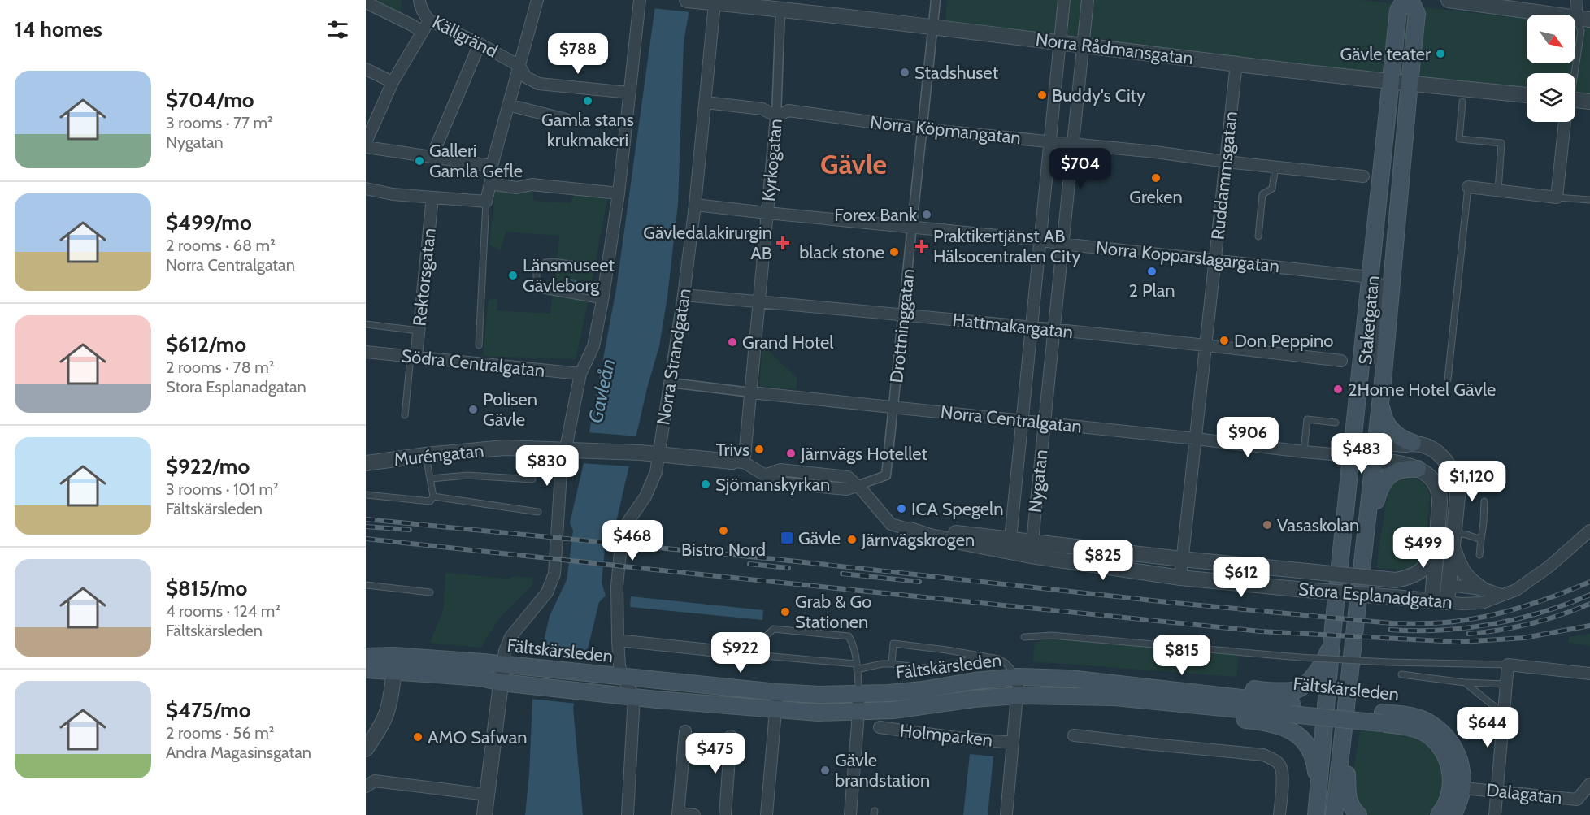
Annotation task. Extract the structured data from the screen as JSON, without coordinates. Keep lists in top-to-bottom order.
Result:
{
  "streets": {
    "main road": ["Staketgatan", "Fältskärsleden"],
    "street": [
      "Källgränd",
      "Norra Rådmansgatan",
      "Norra Köpmangatan",
      "Kyrkogatan",
      "Ruddammsgatan",
      "Norra Kopparslagargatan",
      "Rektorsgatan",
      "Drottninggatan",
      "Hattmakargatan",
      "Norra Strandgatan",
      "Södra Centralgatan",
      "Norra Centralgatan",
      "Muréngatan",
      "Nygatan",
      "Stora Esplanadgatan",
      "Holmparken",
      "Dalagatan"
    ]
  },
  "crossings": [
    ["Norra Rådmansgatan", "Kyrkogatan"],
    ["Norra Rådmansgatan", "Ruddammsgatan"],
    ["Norra Rådmansgatan", "Staketgatan"],
    ["Norra Rådmansgatan", "Drottninggatan"],
    ["Norra Rådmansgatan", "Norra Strandgatan"],
    ["Norra Rådmansgatan", "Nygatan"],
    ["Norra Köpmangatan", "Kyrkogatan"],
    ["Norra Köpmangatan", "Ruddammsgatan"],
    ["Norra Köpmangatan", "Drottninggatan"],
    ["Norra Köpmangatan", "Nygatan"],
    ["Kyrkogatan", "Norra Kopparslagargatan"],
    ["Kyrkogatan", "Hattmakargatan"],
    ["Kyrkogatan", "Norra Centralgatan"],
    ["Kyrkogatan", "Muréngatan"],
    ["Ruddammsgatan", "Norra Kopparslagargatan"],
    ["Ruddammsgatan", "Hattmakargatan"],
    ["Ruddammsgatan", "Norra Centralgatan"],
    ["Ruddammsgatan", "Stora Esplanadgatan"],
    ["Norra Kopparslagargatan", "Staketgatan"],
    ["Norra Kopparslagargatan", "Drottninggatan"],
    ["Norra Kopparslagargatan", "Norra Strandgatan"],
    ["Norra Kopparslagargatan", "Nygatan"],
    ["Rektorsgatan", "Södra Centralgatan"],
    ["Staketgatan", "Norra Centralgatan"],
    ["Drottninggatan", "Hattmakargatan"],
    ["Drottninggatan", "Norra Centralgatan"],
    ["Hattmakargatan", "Norra Strandgatan"],
    ["Hattmakargatan", "Nygatan"],
    ["Norra Strandgatan", "Norra Centralgatan"],
    ["Norra Strandgatan", "Muréngatan"],
    ["Norra Strandgatan", "Fältskärsleden"],
    ["Norra Centralgatan", "Nygatan"],
    ["Norra Centralgatan", "Stora Esplanadgatan"],
    ["Nygatan", "Stora Esplanadgatan"],
    ["Fältskärsleden", "Dalagatan"]
  ],
  "districts": ["Gävle"],
  "water": ["Gavleån"],
  "places": {
    "other": [
      "Gävle teater",
      "Stadshuset",
      "Buddy's City",
      "Gamla stans krukmakeri",
      "Galleri Gamla Gefle",
      "Greken",
      "Forex Bank",
      "black stone",
      "2 Plan",
      "Länsmuseet Gävleborg",
      "Don Peppino",
      "Grand Hotel",
      "2Home Hotel Gävle",
      "Polisen Gävle",
      "Trivs",
      "Järnvägs Hotellet",
      "Sjömanskyrkan",
      "ICA Spegeln",
      "Vasaskolan",
      "Bistro Nord",
      "Järnvägskrogen",
      "Grab & Go Stationen",
      "AMO Safwan",
      "Gävle brandstation"
    ],
    "health": ["Gävledalakirurgin AB", "Praktikertjänst AB Hälsocentralen City"],
    "transit": ["Gävle"]
  },
  "north": "bottom right",
  "page": {
    "heading": "14 homes",
    "price": [
      "$788",
      "$704",
      "$906",
      "$483",
      "$830",
      "$1,120",
      "$468",
      "$499",
      "$825",
      "$612",
      "$922",
      "$815",
      "$644",
      "$475"
    ],
    "list": [
      {
        "name": "$704/mo",
        "note": "3 rooms · 77 m² · Nygatan"
      },
      {
        "name": "$499/mo",
        "note": "2 rooms · 68 m² · Norra Centralgatan"
      },
      {
        "name": "$612/mo",
        "note": "2 rooms · 78 m² · Stora Esplanadgatan"
      },
      {
        "name": "$922/mo",
        "note": "3 rooms · 101 m² · Fältskärsleden"
      },
      {
        "name": "$815/mo",
        "note": "4 rooms · 124 m² · Fältskärsleden"
      },
      {
        "name": "$475/mo",
        "note": "2 rooms · 56 m² · Andra Magasinsgatan"
      }
    ]
  }
}
